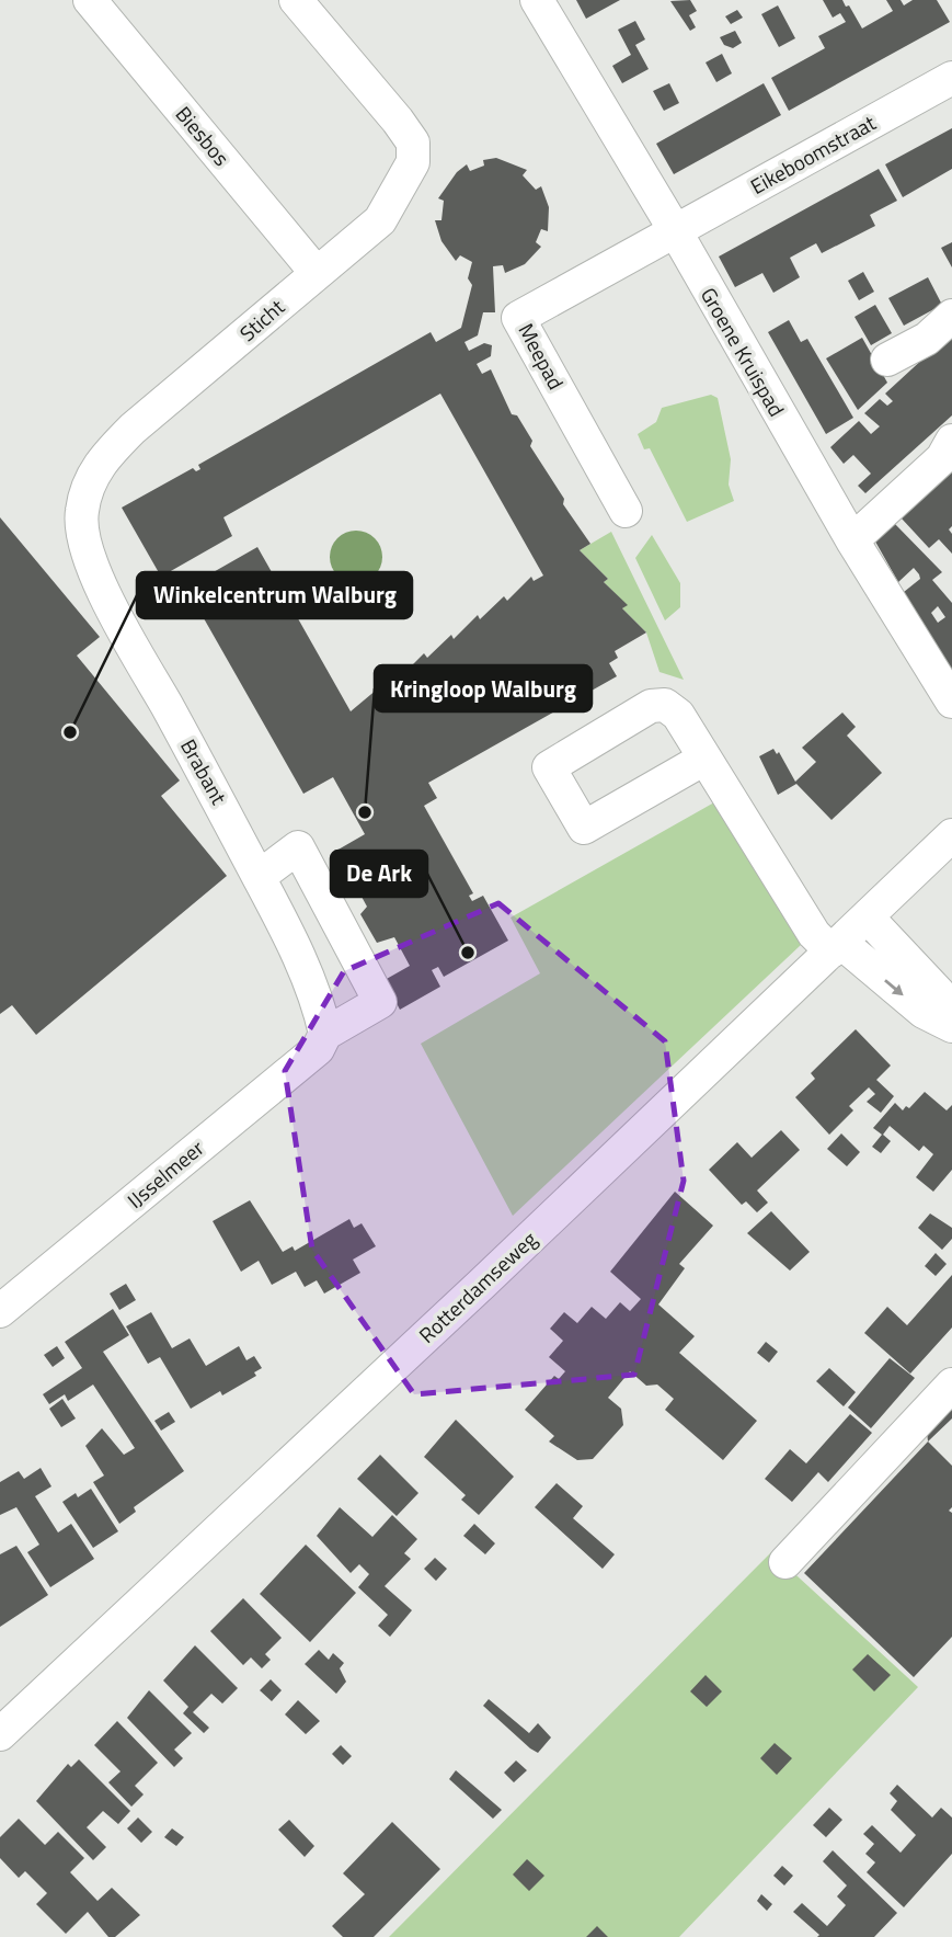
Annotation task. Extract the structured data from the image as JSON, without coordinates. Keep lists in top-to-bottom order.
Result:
{
  "streets": {
    "street": [
      "Biesbos",
      "Eikeboomstraat",
      "Sticht",
      "Groene Kruispad",
      "Meepad",
      "Brabant",
      "IJsselmeer",
      "Rotterdamseweg"
    ]
  },
  "crossings": [
    ["Biesbos", "Sticht"],
    ["Eikeboomstraat", "Groene Kruispad"],
    ["Eikeboomstraat", "Meepad"],
    ["Sticht", "Brabant"],
    ["Groene Kruispad", "Meepad"],
    ["Brabant", "IJsselmeer"]
  ],
  "places": ["Winkelcentrum Walburg", "Kringloop Walburg", "De Ark"]
}
